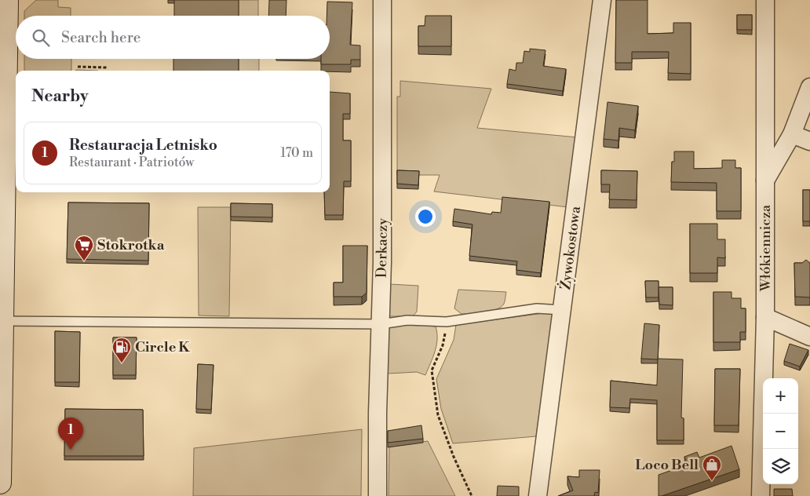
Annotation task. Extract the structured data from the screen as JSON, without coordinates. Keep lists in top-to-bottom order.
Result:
{
  "streets": {
    "street": ["Derkaczy", "Żywokostowa", "Włókiennicza"]
  },
  "places": {
    "supermarket": ["Stokrotka"],
    "fuel station": ["Circle K"],
    "shop": ["Loco Bell"]
  },
  "page": {
    "search": "Search here",
    "heading": "Nearby",
    "list": [
      {
        "mark": "1",
        "name": "Restauracja Letnisko",
        "note": "Restaurant · Patriotów",
        "value": "170 m"
      }
    ],
    "map_buttons": ["+", "−"],
    "pins": "1"
  }
}
